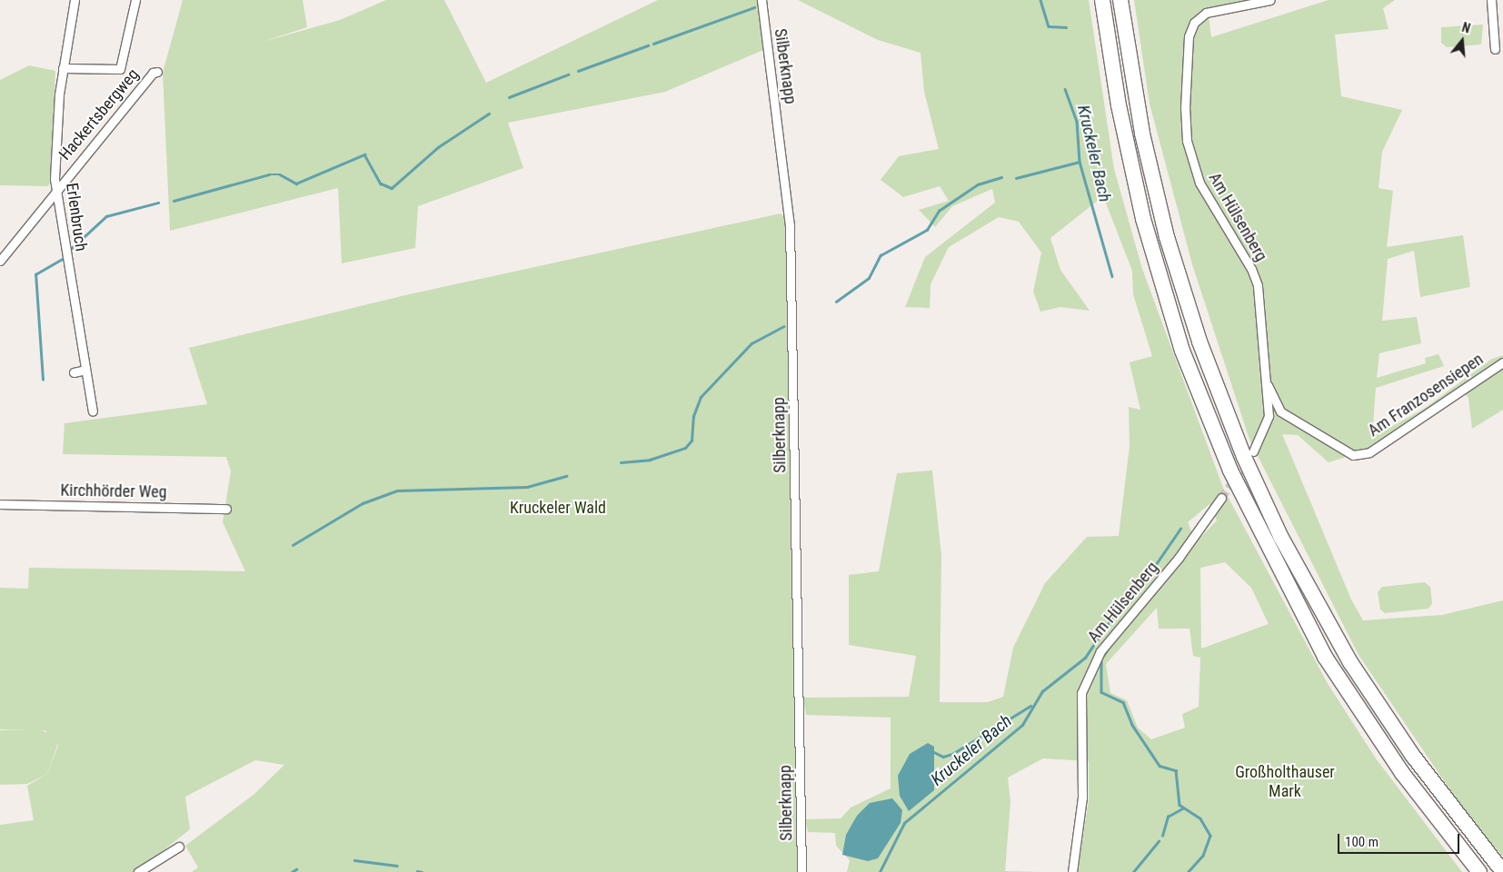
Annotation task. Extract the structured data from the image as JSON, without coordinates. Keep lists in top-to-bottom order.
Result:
{
  "streets": {
    "street": [
      "Silberknapp",
      "Hackertsbergweg",
      "Erlenbruch",
      "Am Hülsenberg",
      "Am Franzosensiepen",
      "Kirchhörder Weg"
    ]
  },
  "crossings": [
    ["Hackertsbergweg", "Erlenbruch"],
    ["Am Hülsenberg", "Am Franzosensiepen"]
  ],
  "water": ["Kruckeler Bach"],
  "parks": ["Kruckeler Wald", "Großholthauser Mark"],
  "scale_bar": "100 m",
  "north": "top"
}
